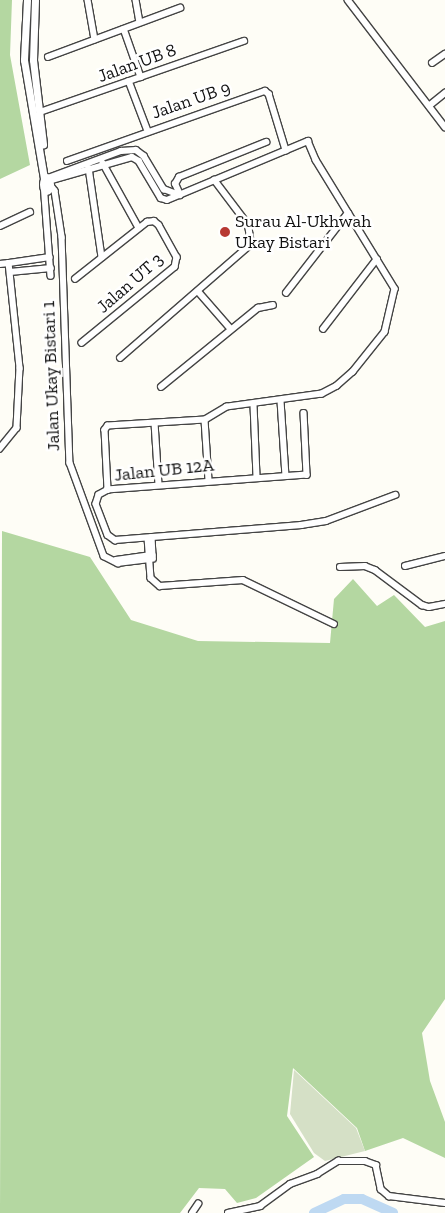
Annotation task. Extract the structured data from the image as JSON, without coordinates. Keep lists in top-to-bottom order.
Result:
{
  "streets": {
    "street": [
      "Jalan UB 8",
      "Jalan UB 9",
      "Jalan UT 3",
      "Jalan Ukay Bistari 1",
      "Jalan UB 12A"
    ]
  },
  "crossings": [
    ["Jalan UB 8", "Jalan Ukay Bistari 1"]
  ],
  "places": ["Surau Al-Ukhwah Ukay Bistari"]
}
